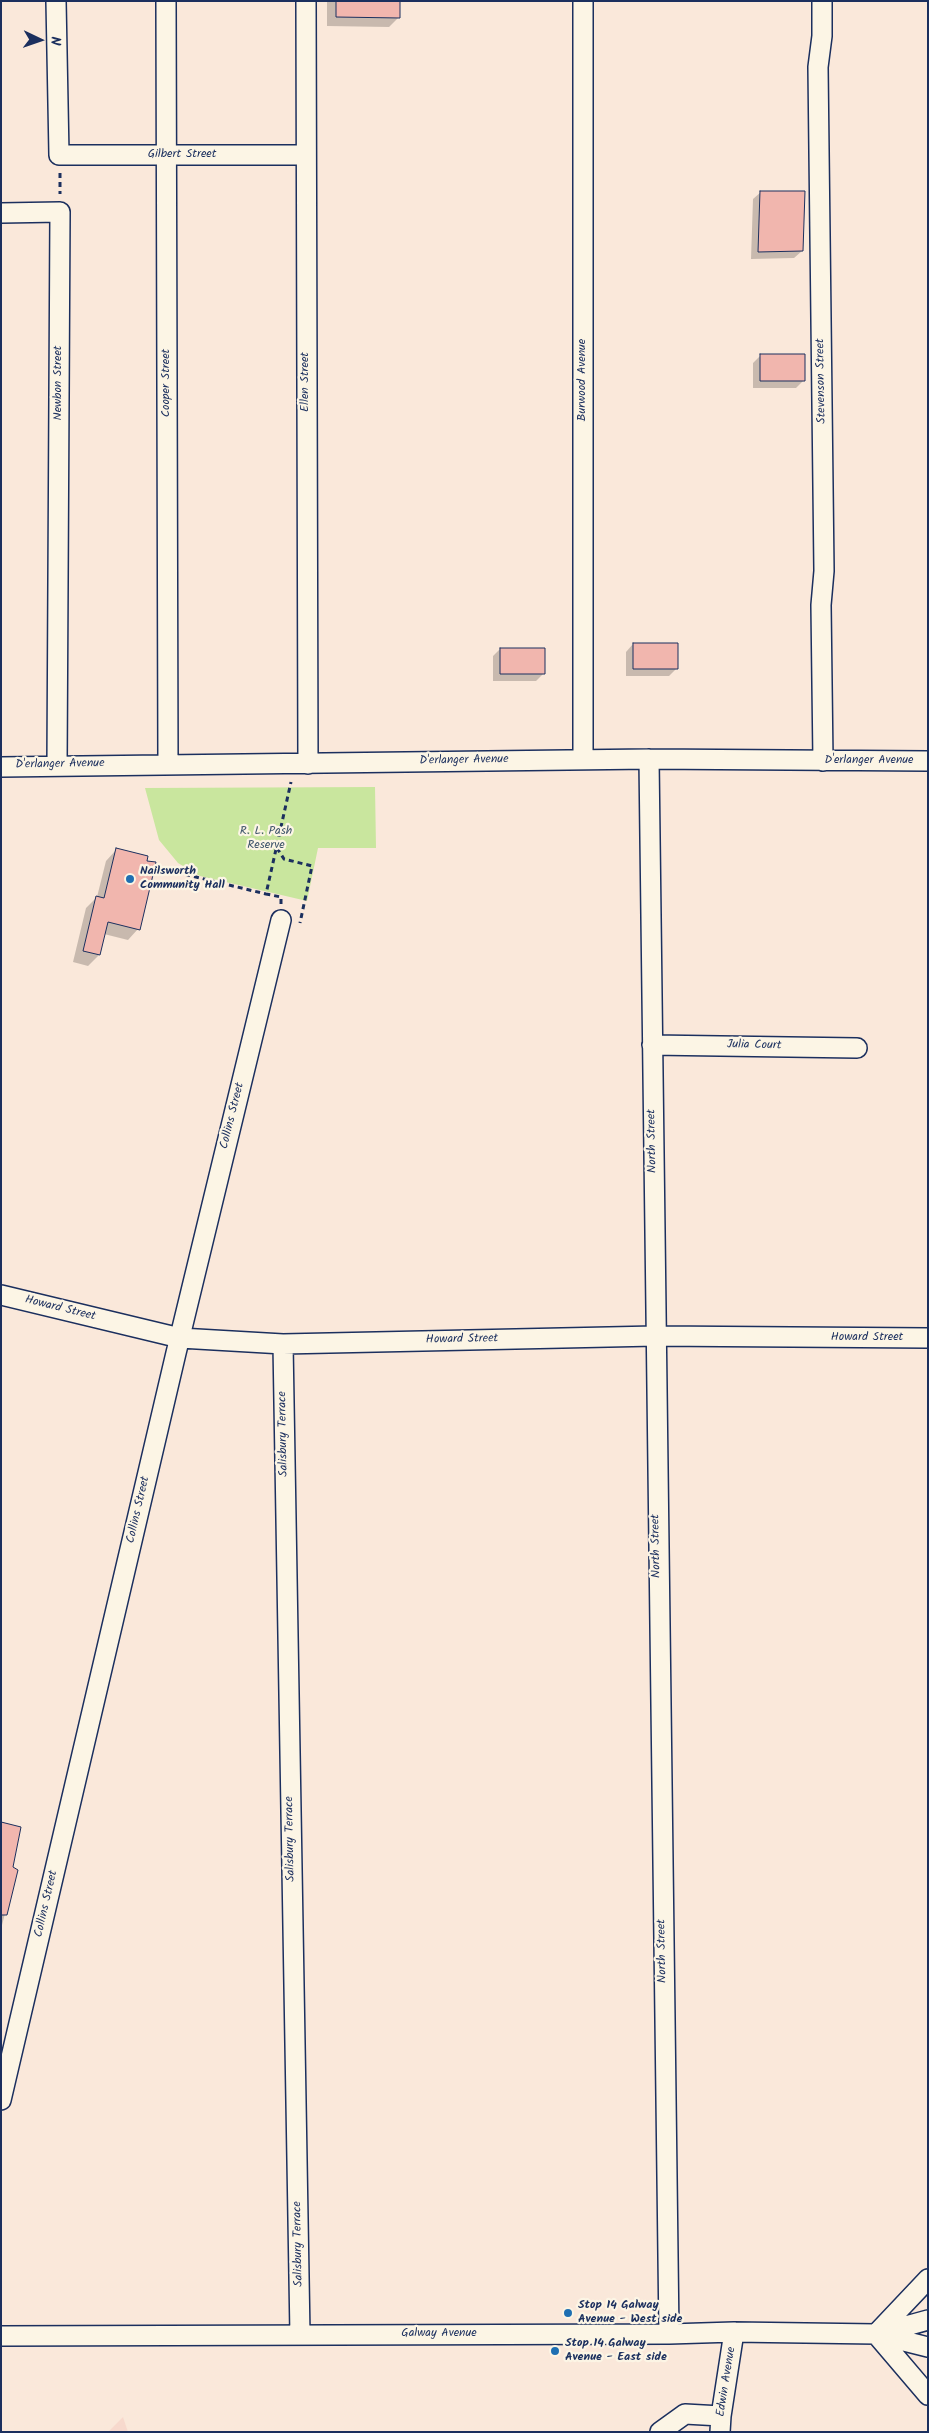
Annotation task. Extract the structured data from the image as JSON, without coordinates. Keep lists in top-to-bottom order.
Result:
{
  "streets": {
    "street": [
      "Gilbert Street",
      "Burwood Avenue",
      "Stevenson Street",
      "Ellen Street",
      "Newbon Street",
      "Cooper Street",
      "D'erlanger Avenue",
      "Julia Court",
      "Collins Street",
      "North Street",
      "Howard Street",
      "Salisbury Terrace",
      "Galway Avenue",
      "Edwin Avenue"
    ]
  },
  "crossings": [
    ["Gilbert Street", "Ellen Street"],
    ["Gilbert Street", "Cooper Street"],
    ["Burwood Avenue", "D'erlanger Avenue"],
    ["Stevenson Street", "D'erlanger Avenue"],
    ["Ellen Street", "D'erlanger Avenue"],
    ["Newbon Street", "D'erlanger Avenue"],
    ["Cooper Street", "D'erlanger Avenue"],
    ["D'erlanger Avenue", "North Street"],
    ["Julia Court", "North Street"],
    ["Collins Street", "Howard Street"],
    ["North Street", "Howard Street"],
    ["North Street", "Galway Avenue"],
    ["Howard Street", "Salisbury Terrace"],
    ["Salisbury Terrace", "Galway Avenue"],
    ["Galway Avenue", "Edwin Avenue"]
  ],
  "parks": ["R. L. Pash Reserve"],
  "places": ["Nailsworth Community Hall", "Stop 14 Galway Avenue - West side", "Stop 14 Galway Avenue - East side"],
  "north": "right"
}
